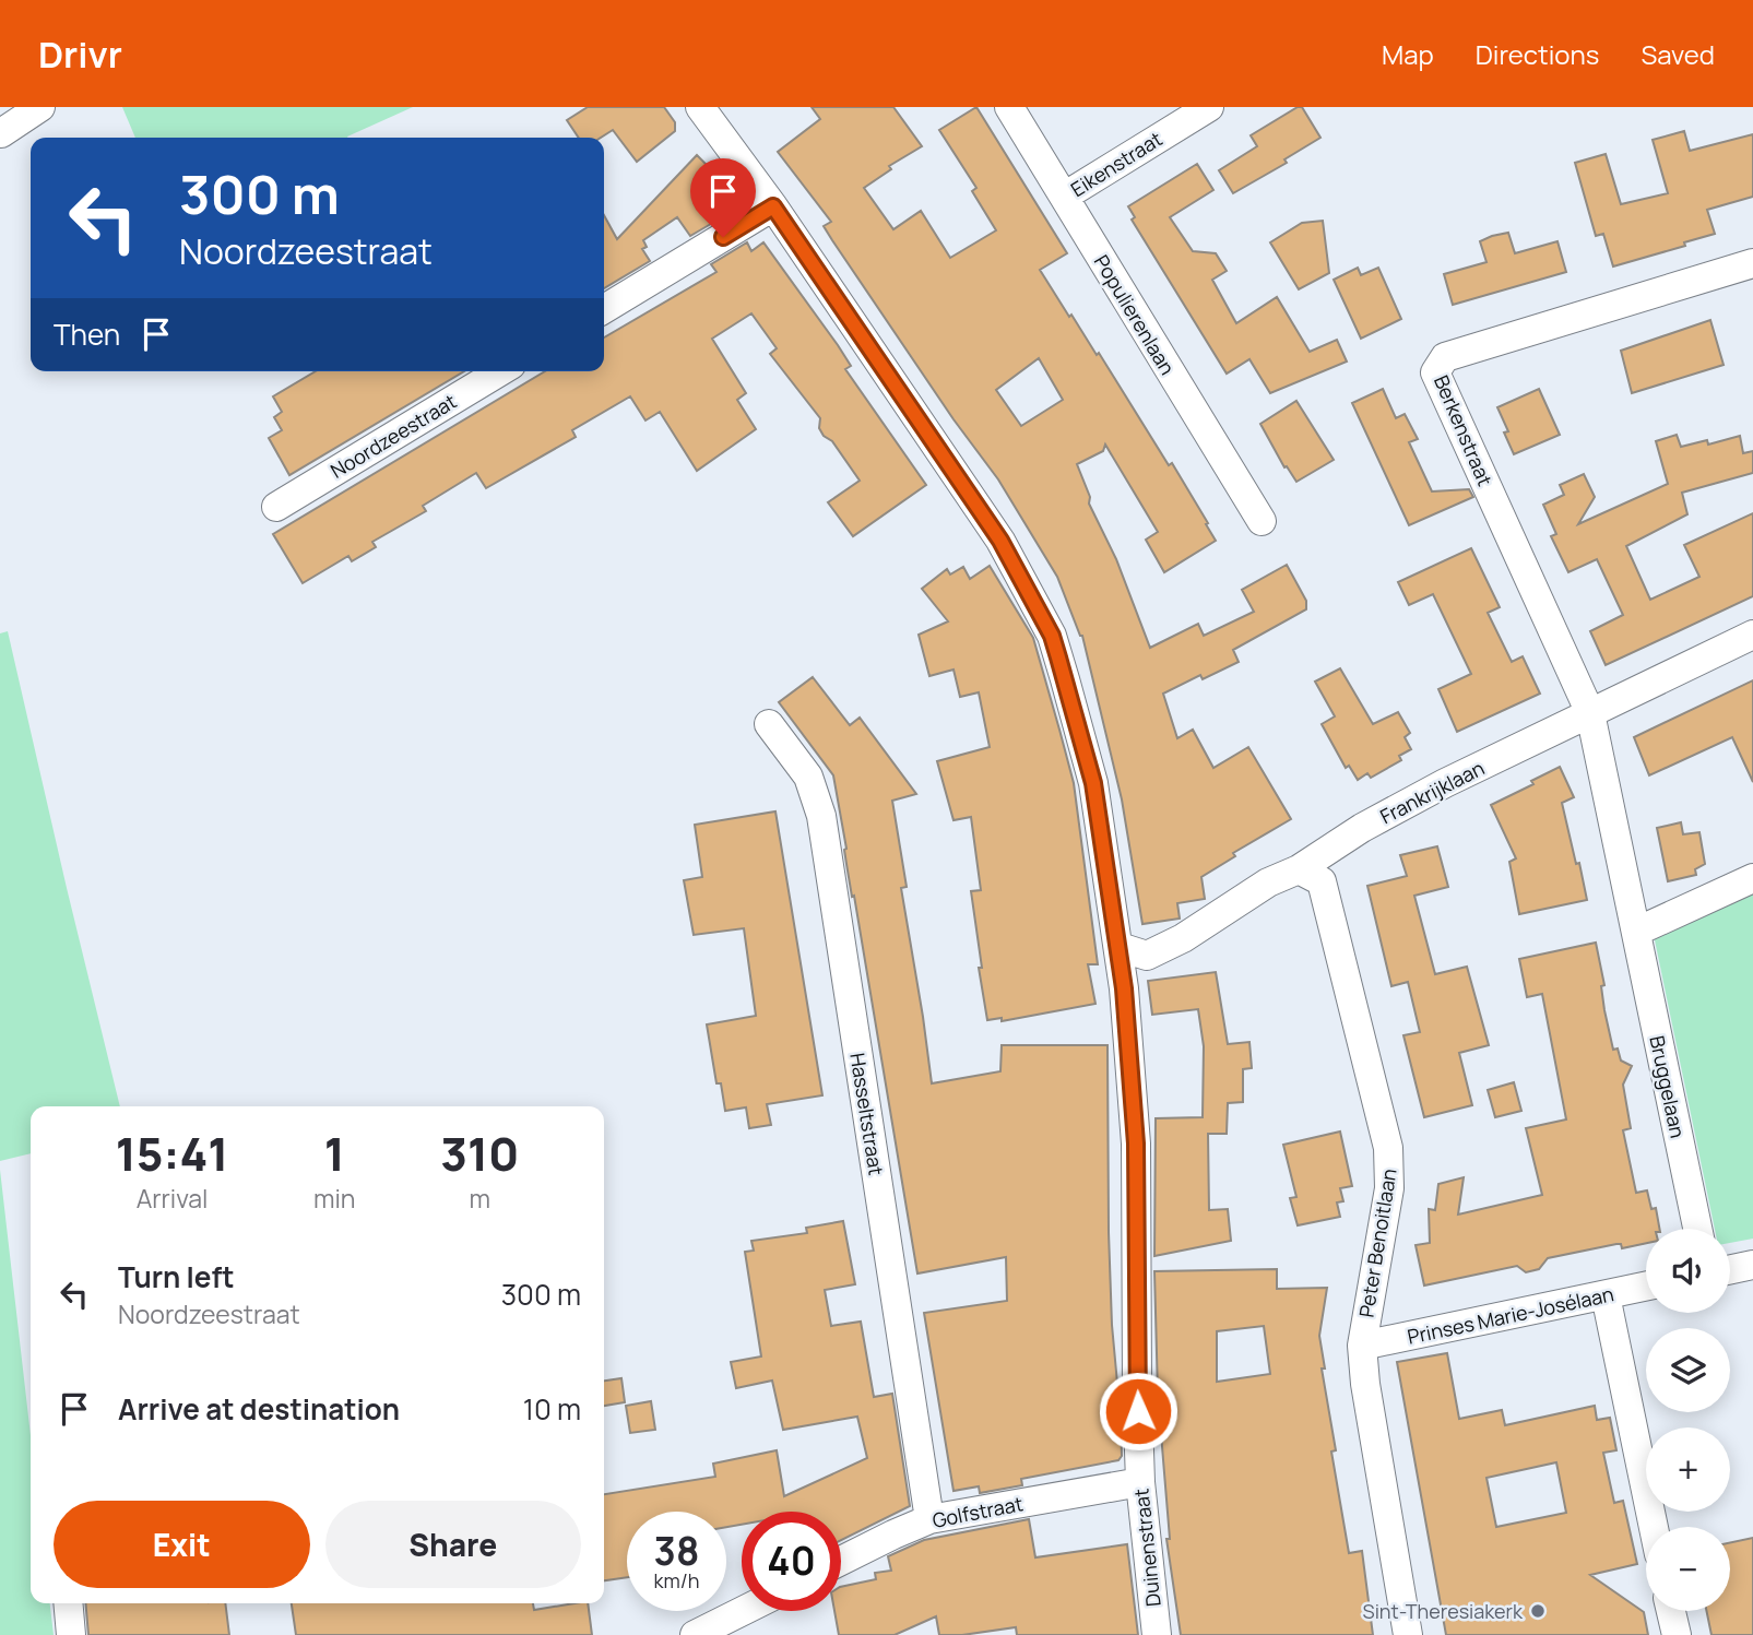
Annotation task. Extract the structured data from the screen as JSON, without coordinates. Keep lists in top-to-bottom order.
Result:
{
  "streets": {
    "street": [
      "Eikenstraat",
      "Populierenlaan",
      "Berkenstraat",
      "Noordzeestraat",
      "Frankrijklaan",
      "Bruggelaan",
      "Hasseltstraat",
      "Peter Benoitlaan",
      "Prinses Marie-Josélaan",
      "Golfstraat",
      "Duinenstraat"
    ]
  },
  "crossings": [
    ["Eikenstraat", "Populierenlaan"],
    ["Berkenstraat", "Frankrijklaan"],
    ["Berkenstraat", "Bruggelaan"],
    ["Frankrijklaan", "Bruggelaan"],
    ["Frankrijklaan", "Peter Benoitlaan"],
    ["Frankrijklaan", "Duinenstraat"],
    ["Hasseltstraat", "Golfstraat"],
    ["Peter Benoitlaan", "Prinses Marie-Josélaan"],
    ["Golfstraat", "Duinenstraat"]
  ],
  "places": ["Sint-Theresiakerk"],
  "page": {
    "header": "Drivr",
    "nav": ["Map", "Directions", "Saved"],
    "turn": ["300 m", "Noordzeestraat"],
    "then": "Then",
    "eta": [
      "15:41",
      "Arrival",
      "1",
      "min",
      "310",
      "m"
    ],
    "map_buttons": ["+", "−"],
    "list": [
      {
        "name": "Turn left",
        "note": "Noordzeestraat",
        "value": "300 m"
      },
      {
        "name": "Arrive at destination",
        "value": "10 m"
      }
    ],
    "buttons": ["Exit", "Share"],
    "speed": "38 km/h",
    "limit": "40"
  }
}
